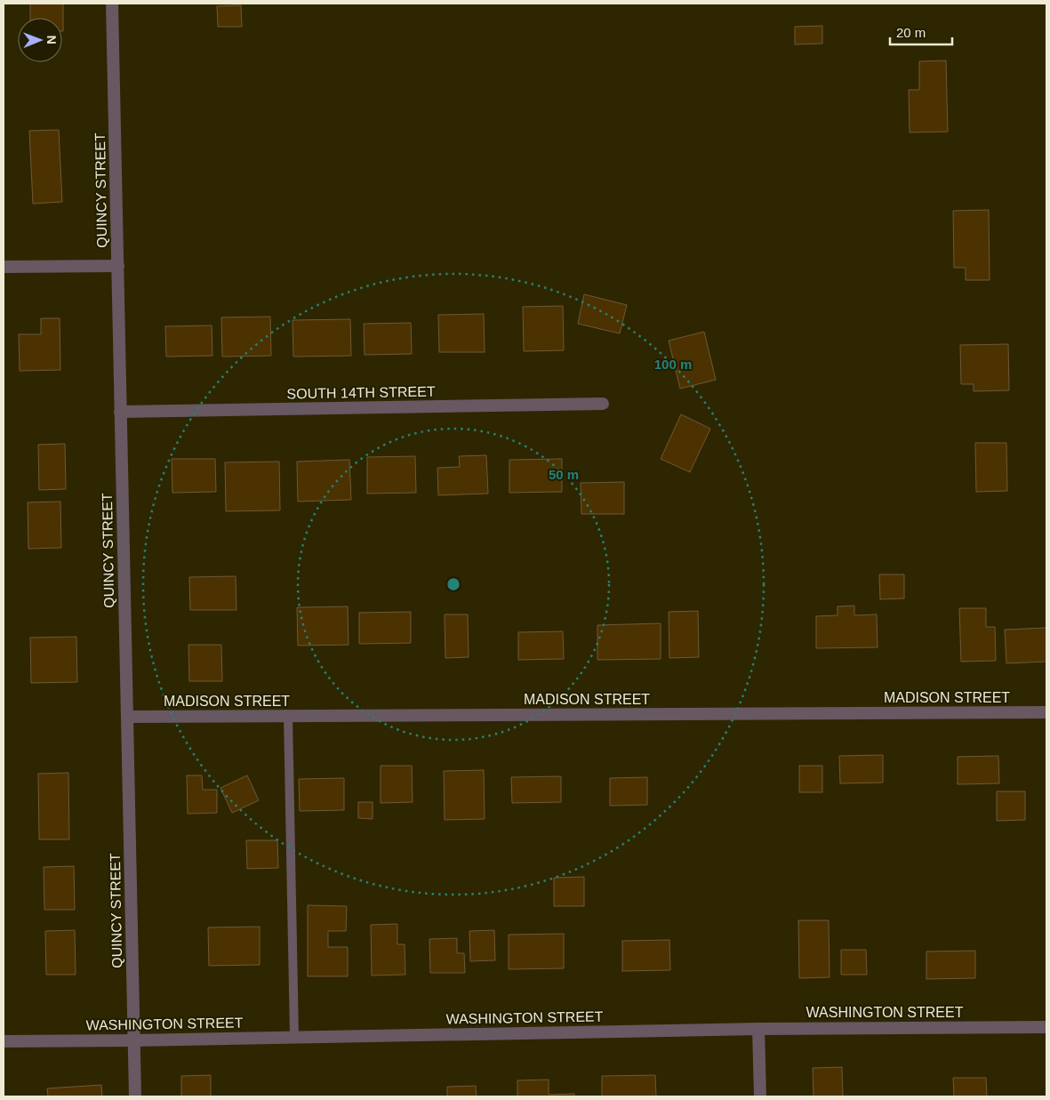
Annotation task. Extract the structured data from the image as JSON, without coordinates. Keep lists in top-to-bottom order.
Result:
{
  "streets": {
    "street": [
      "QUINCY STREET",
      "SOUTH 14TH STREET",
      "MADISON STREET",
      "WASHINGTON STREET"
    ]
  },
  "crossings": [
    ["QUINCY STREET", "SOUTH 14TH STREET"],
    ["QUINCY STREET", "MADISON STREET"],
    ["QUINCY STREET", "WASHINGTON STREET"]
  ],
  "scale_bar": "20 m",
  "north": "right",
  "rings": ["100 m", "50 m"]
}
